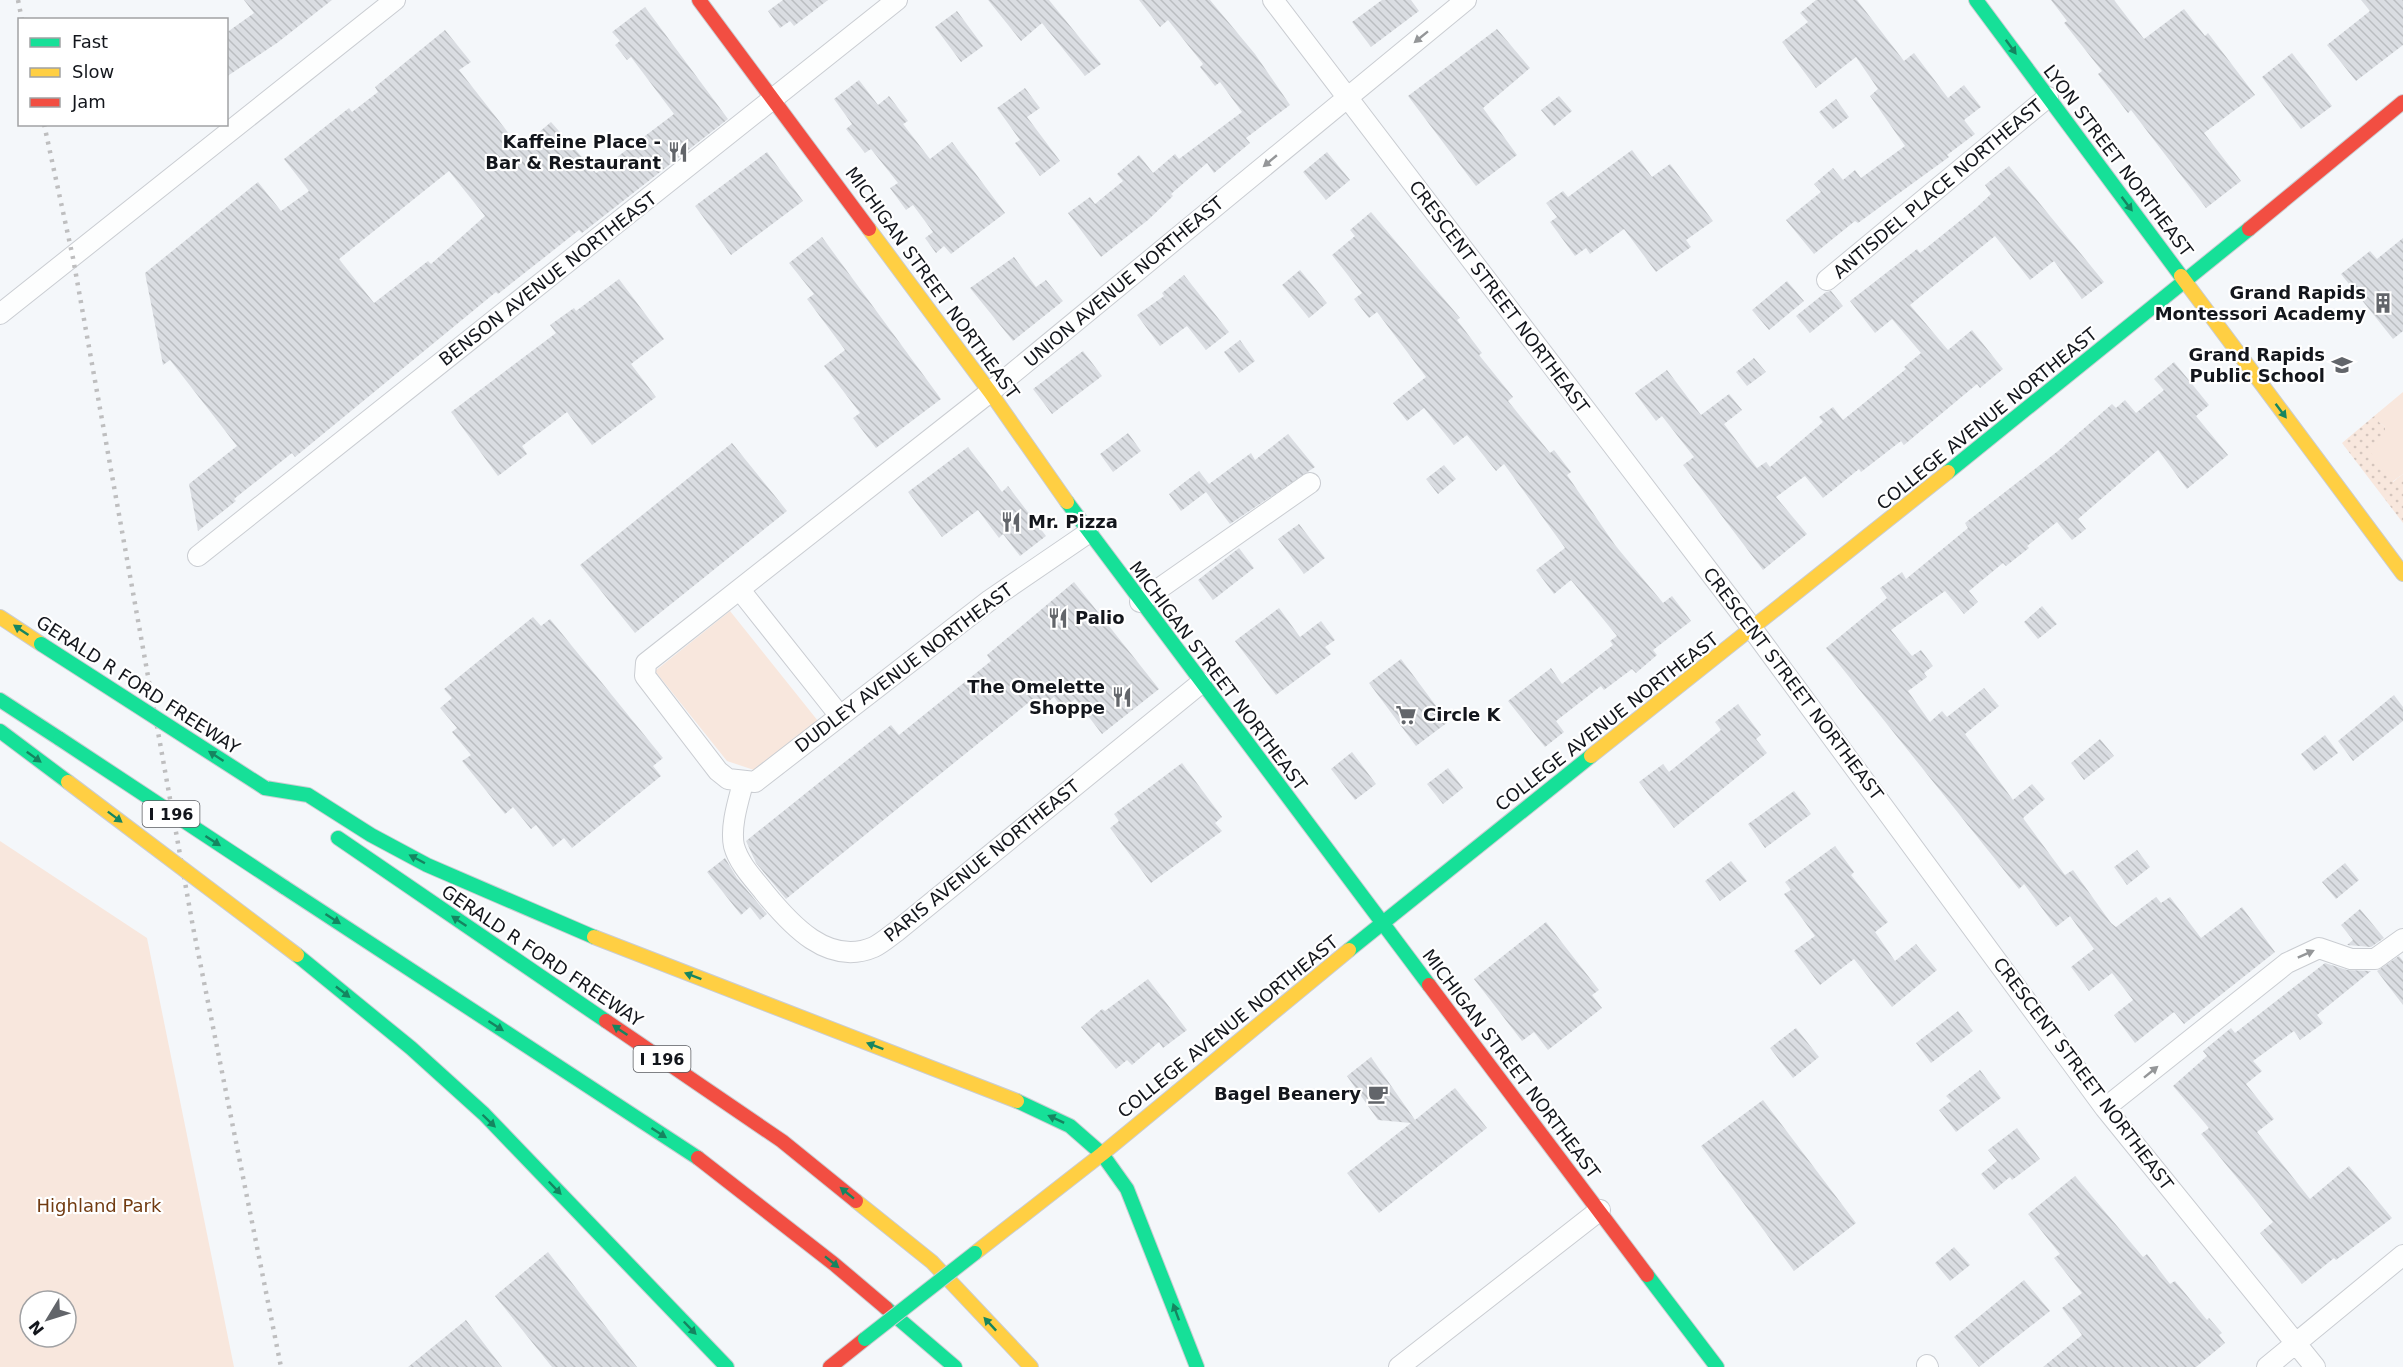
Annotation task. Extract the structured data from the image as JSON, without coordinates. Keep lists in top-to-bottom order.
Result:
{
  "streets": {
    "main road": [
      "LYON STREET NORTHEAST",
      "MICHIGAN STREET NORTHEAST",
      "COLLEGE AVENUE NORTHEAST",
      "GERALD R FORD FREEWAY",
      "I 196"
    ],
    "street": [
      "ANTISDEL PLACE NORTHEAST",
      "BENSON AVENUE NORTHEAST",
      "UNION AVENUE NORTHEAST",
      "CRESCENT STREET NORTHEAST",
      "DUDLEY AVENUE NORTHEAST",
      "PARIS AVENUE NORTHEAST"
    ]
  },
  "crossings": [
    ["LYON STREET NORTHEAST", "ANTISDEL PLACE NORTHEAST"],
    ["LYON STREET NORTHEAST", "COLLEGE AVENUE NORTHEAST"],
    ["BENSON AVENUE NORTHEAST", "MICHIGAN STREET NORTHEAST"],
    ["UNION AVENUE NORTHEAST", "MICHIGAN STREET NORTHEAST"],
    ["UNION AVENUE NORTHEAST", "CRESCENT STREET NORTHEAST"],
    ["UNION AVENUE NORTHEAST", "DUDLEY AVENUE NORTHEAST"],
    ["UNION AVENUE NORTHEAST", "PARIS AVENUE NORTHEAST"],
    ["MICHIGAN STREET NORTHEAST", "COLLEGE AVENUE NORTHEAST"],
    ["MICHIGAN STREET NORTHEAST", "DUDLEY AVENUE NORTHEAST"],
    ["MICHIGAN STREET NORTHEAST", "PARIS AVENUE NORTHEAST"],
    ["CRESCENT STREET NORTHEAST", "COLLEGE AVENUE NORTHEAST"],
    ["DUDLEY AVENUE NORTHEAST", "PARIS AVENUE NORTHEAST"]
  ],
  "one_way": ["LYON STREET NORTHEAST", "UNION AVENUE NORTHEAST"],
  "parks": ["Highland Park"],
  "places": {
    "restaurant": [
      "Kaffeine Place - Bar & Restaurant",
      "Mr. Pizza",
      "Palio",
      "The Omelette Shoppe"
    ],
    "building": ["Grand Rapids Montessori Academy"],
    "school or university": ["Grand Rapids Public School"],
    "supermarket": ["Circle K"],
    "cafe": ["Bagel Beanery"]
  },
  "legend": ["Fast", "Slow", "Jam"],
  "north": "bottom left"
}
